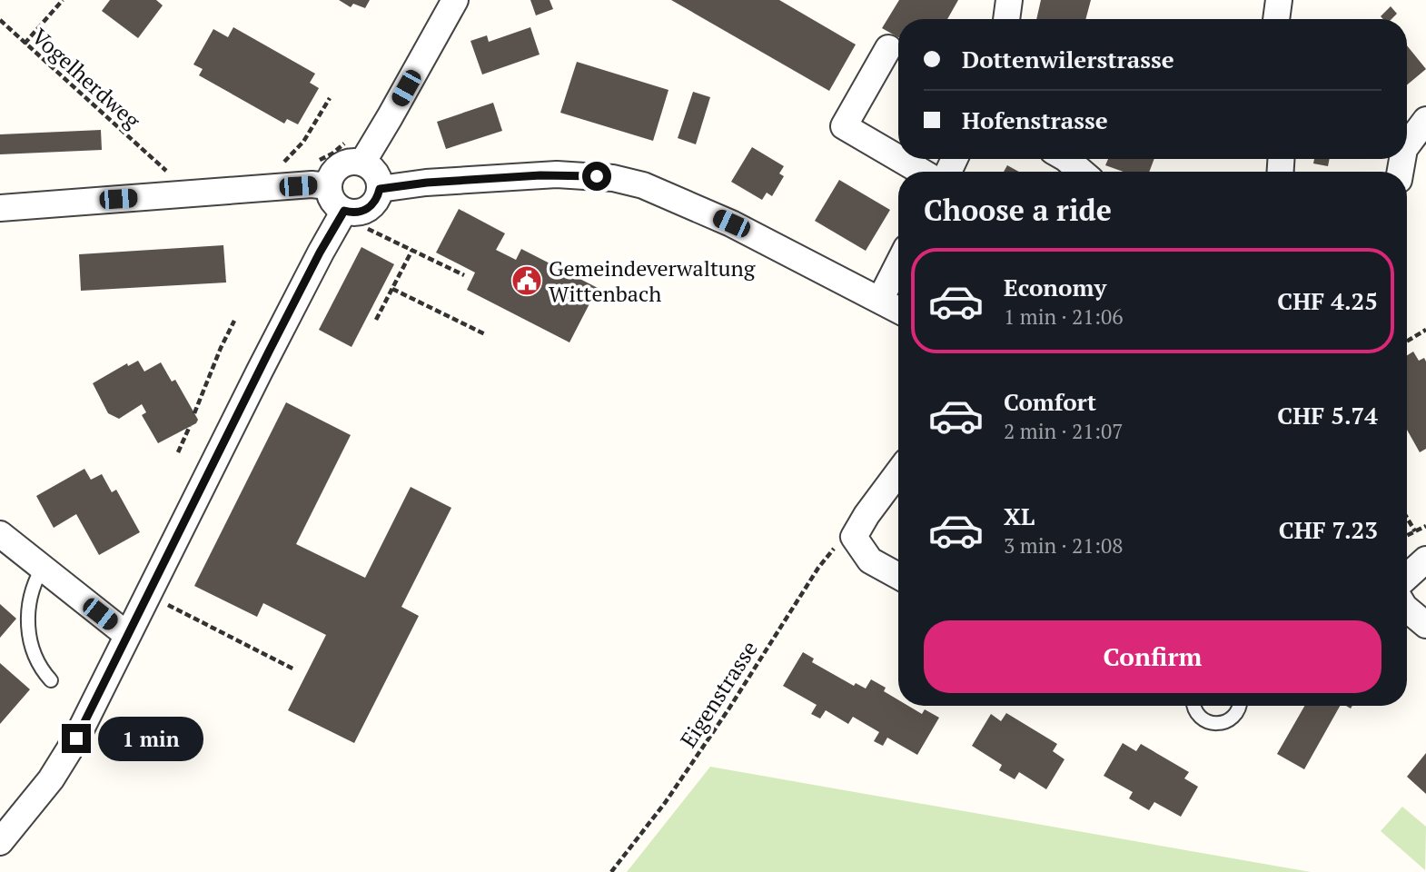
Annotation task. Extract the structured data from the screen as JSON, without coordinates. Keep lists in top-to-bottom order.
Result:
{
  "streets": {
    "path": ["Vogelherdweg", "Eigenstrasse"]
  },
  "places": {
    "public building": ["Gemeindeverwaltung Wittenbach"]
  },
  "page": {
    "banner": ["Dottenwilerstrasse", "Hofenstrasse"],
    "heading": "Choose a ride",
    "list": [
      {
        "name": "Economy",
        "note": "1 min · 21:06",
        "value": "CHF 4.25"
      },
      {
        "name": "Comfort",
        "note": "2 min · 21:07",
        "value": "CHF 5.74"
      },
      {
        "name": "XL",
        "note": "3 min · 21:08",
        "value": "CHF 7.23"
      }
    ],
    "buttons": "Confirm",
    "bubble": "1 min"
  }
}
